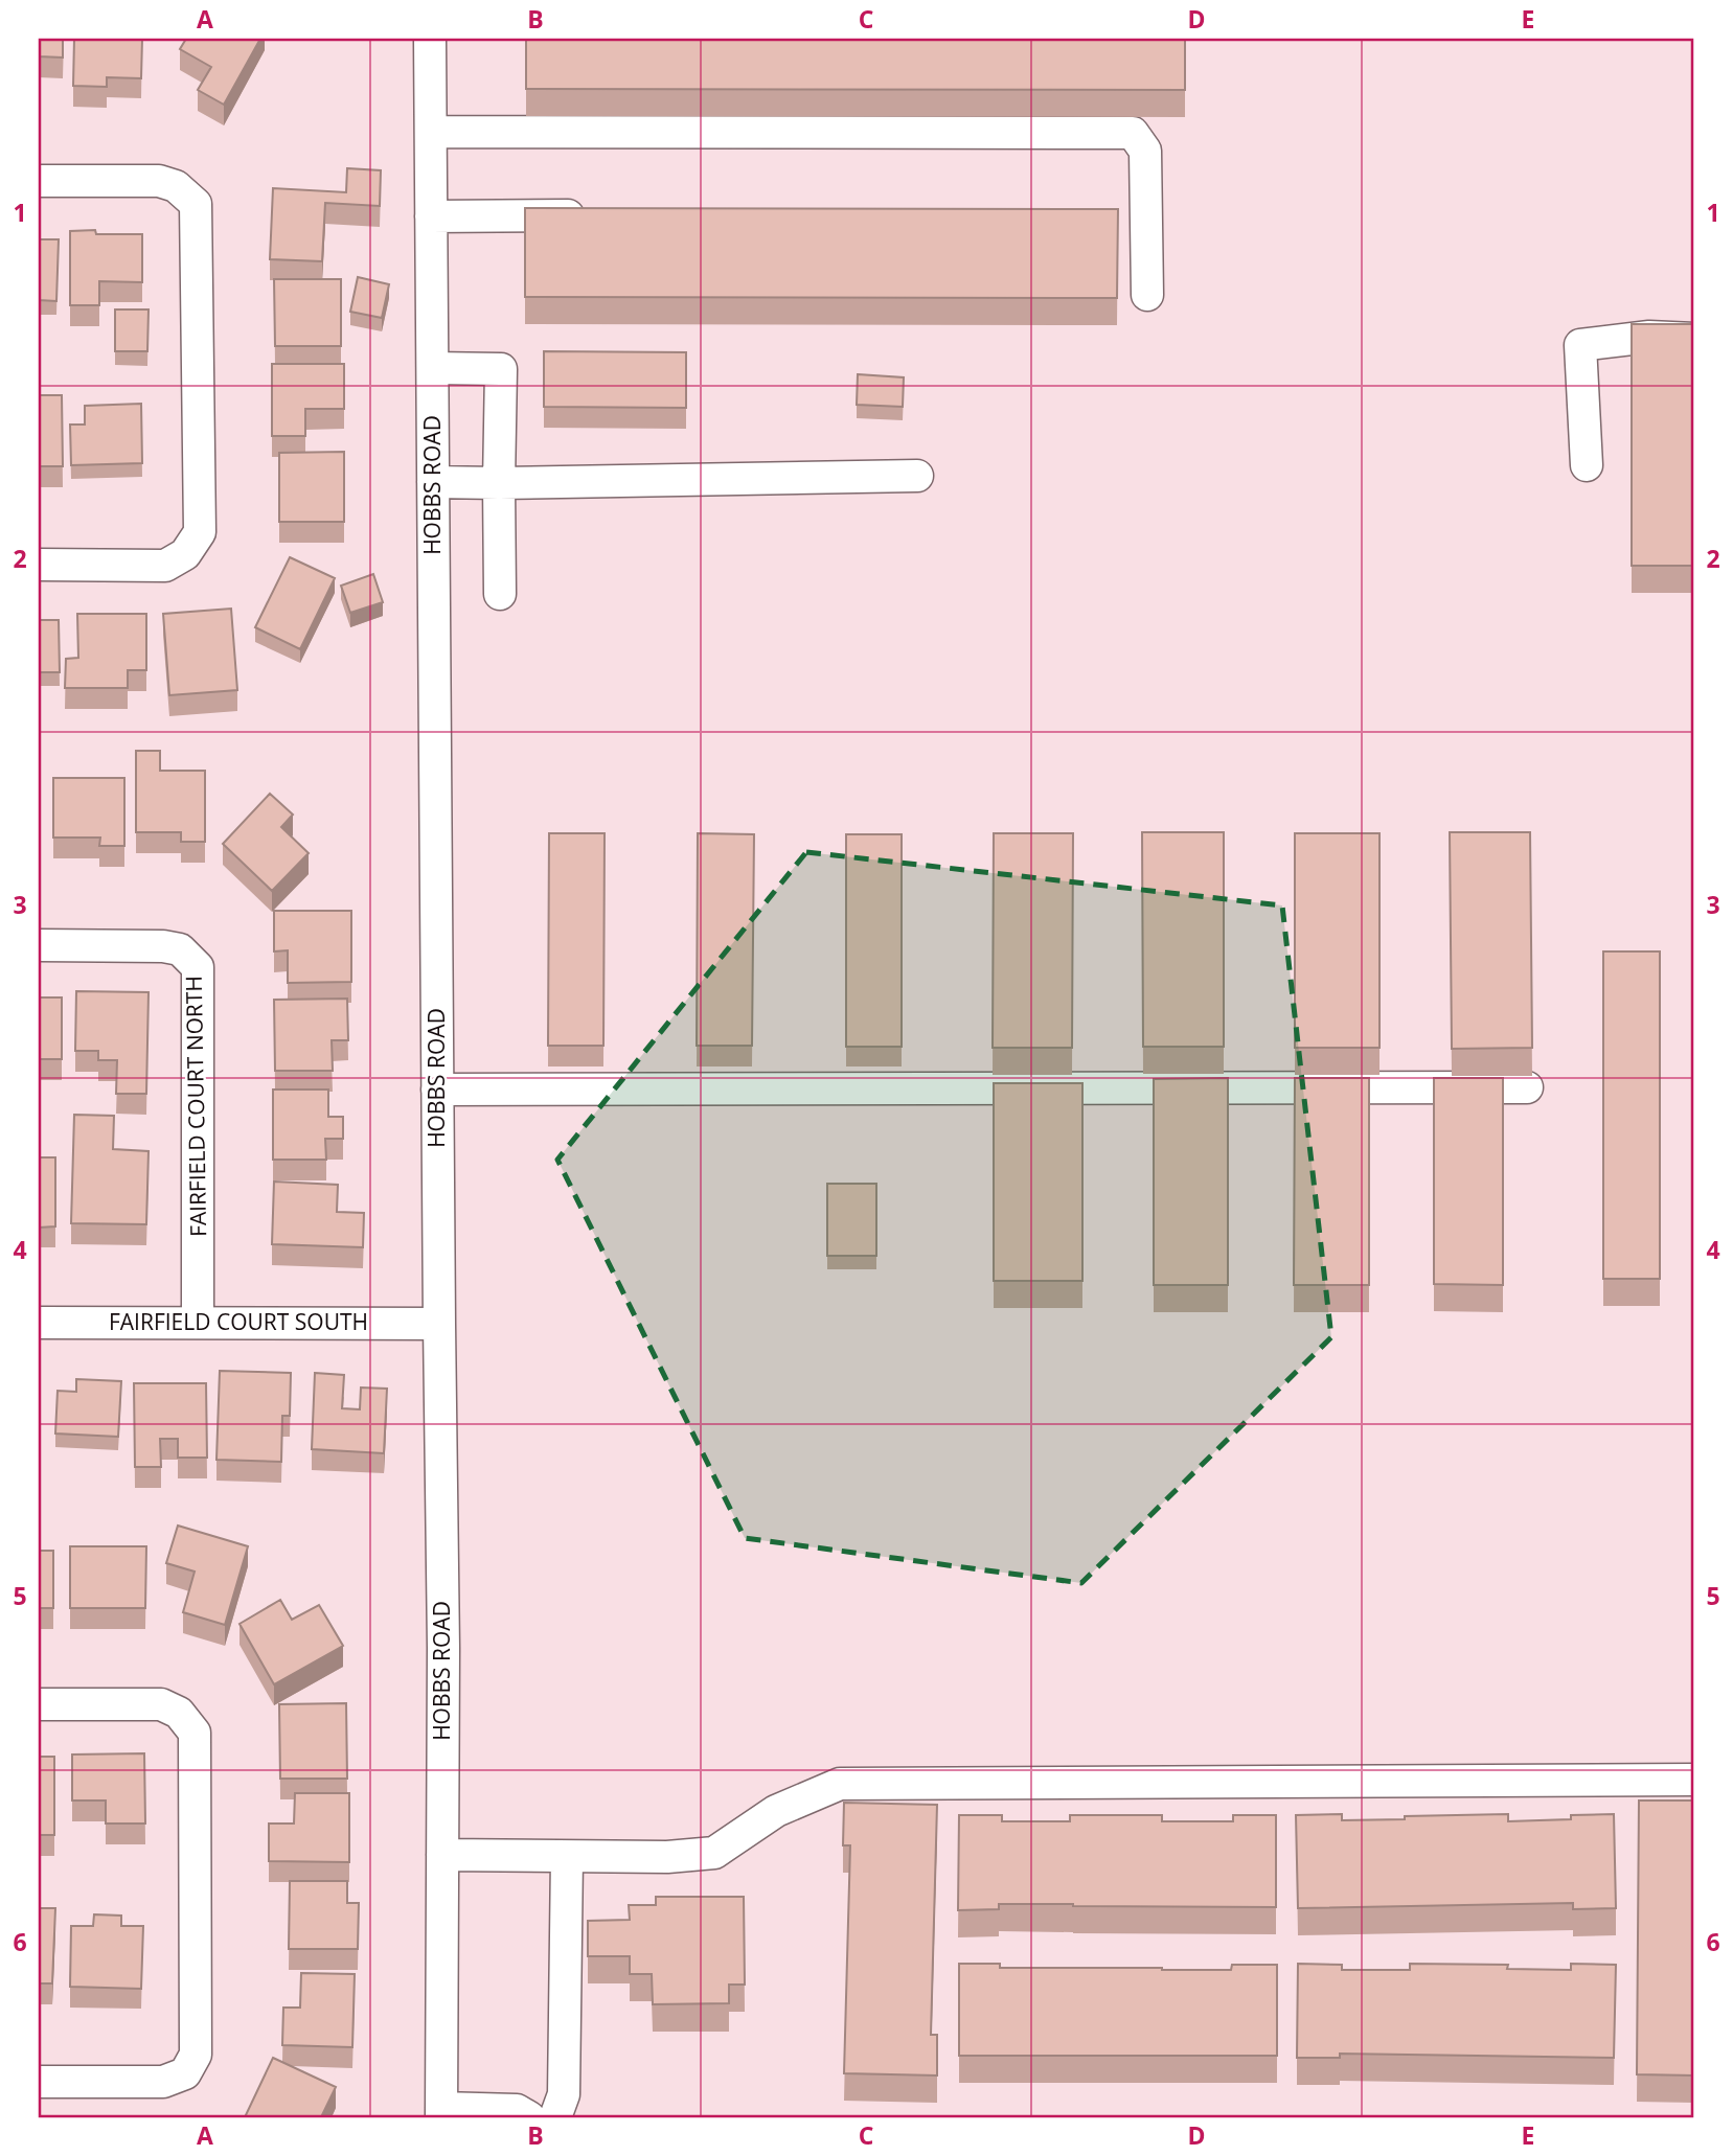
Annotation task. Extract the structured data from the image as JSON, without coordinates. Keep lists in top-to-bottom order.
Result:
{
  "streets": {
    "street": ["HOBBS ROAD", "FAIRFIELD COURT NORTH", "FAIRFIELD COURT SOUTH"]
  },
  "crossings": [
    ["HOBBS ROAD", "FAIRFIELD COURT SOUTH"],
    ["FAIRFIELD COURT NORTH", "FAIRFIELD COURT SOUTH"]
  ],
  "grid": {
    "columns": [
      "A",
      "B",
      "C",
      "D",
      "E"
    ],
    "rows": [
      "1",
      "2",
      "3",
      "4",
      "5",
      "6"
    ]
  }
}
